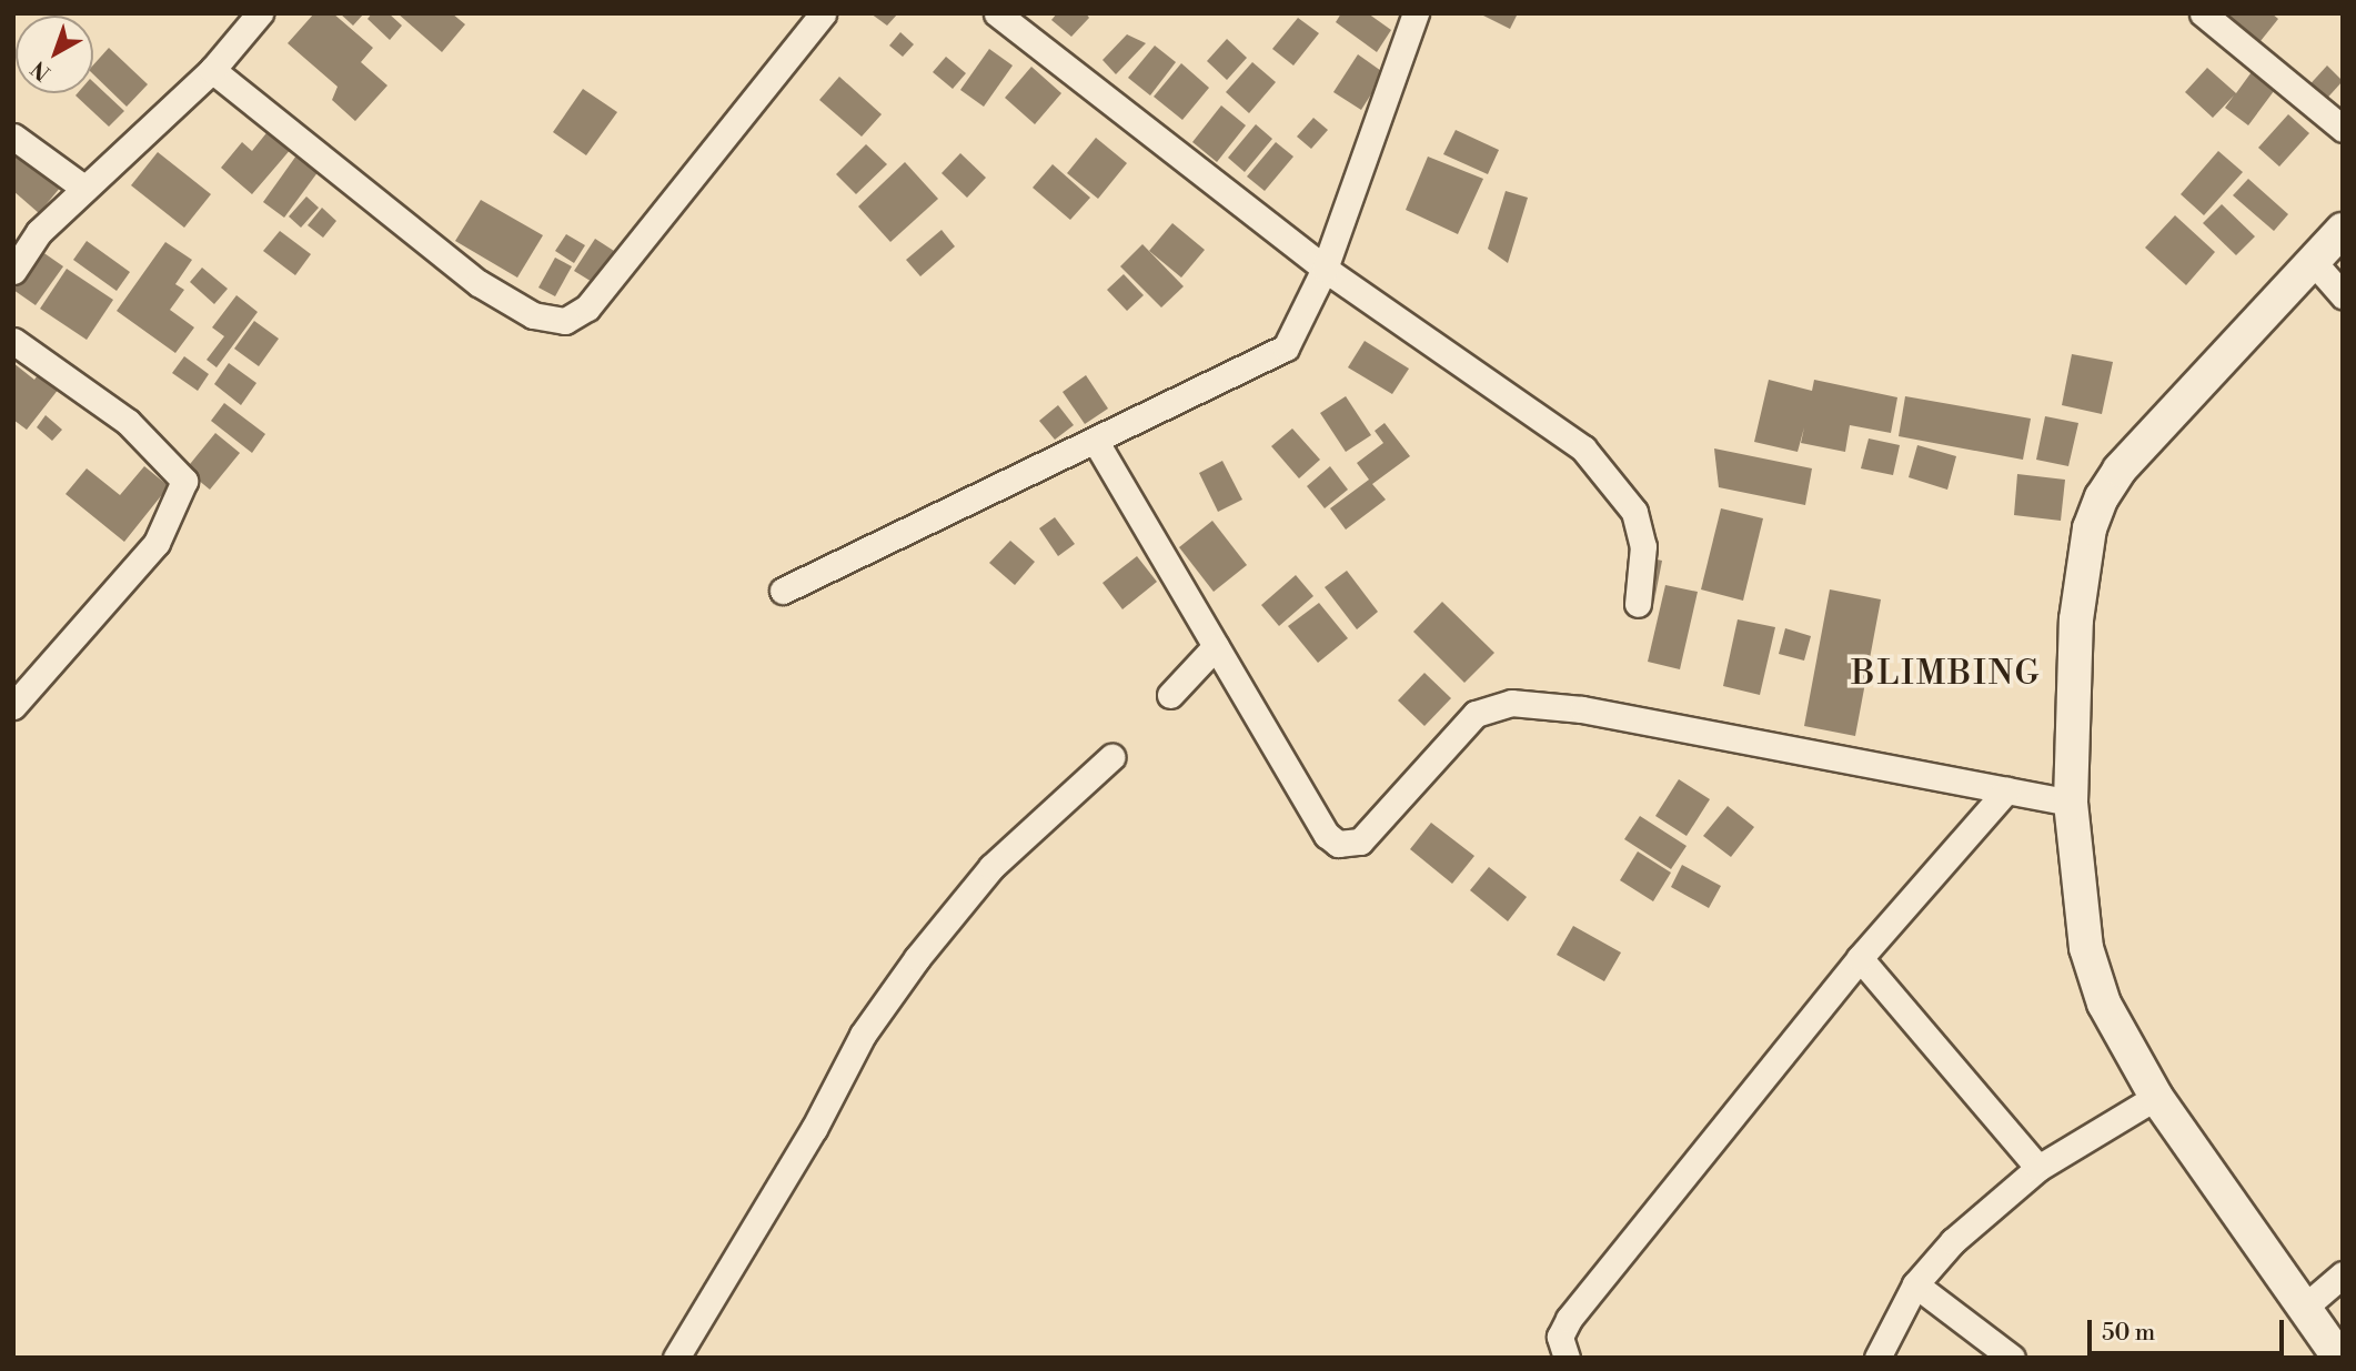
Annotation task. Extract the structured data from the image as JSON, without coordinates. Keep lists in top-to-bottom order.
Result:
{
  "districts": ["BLIMBING"],
  "scale_bar": "50 m",
  "north": "bottom left"
}
